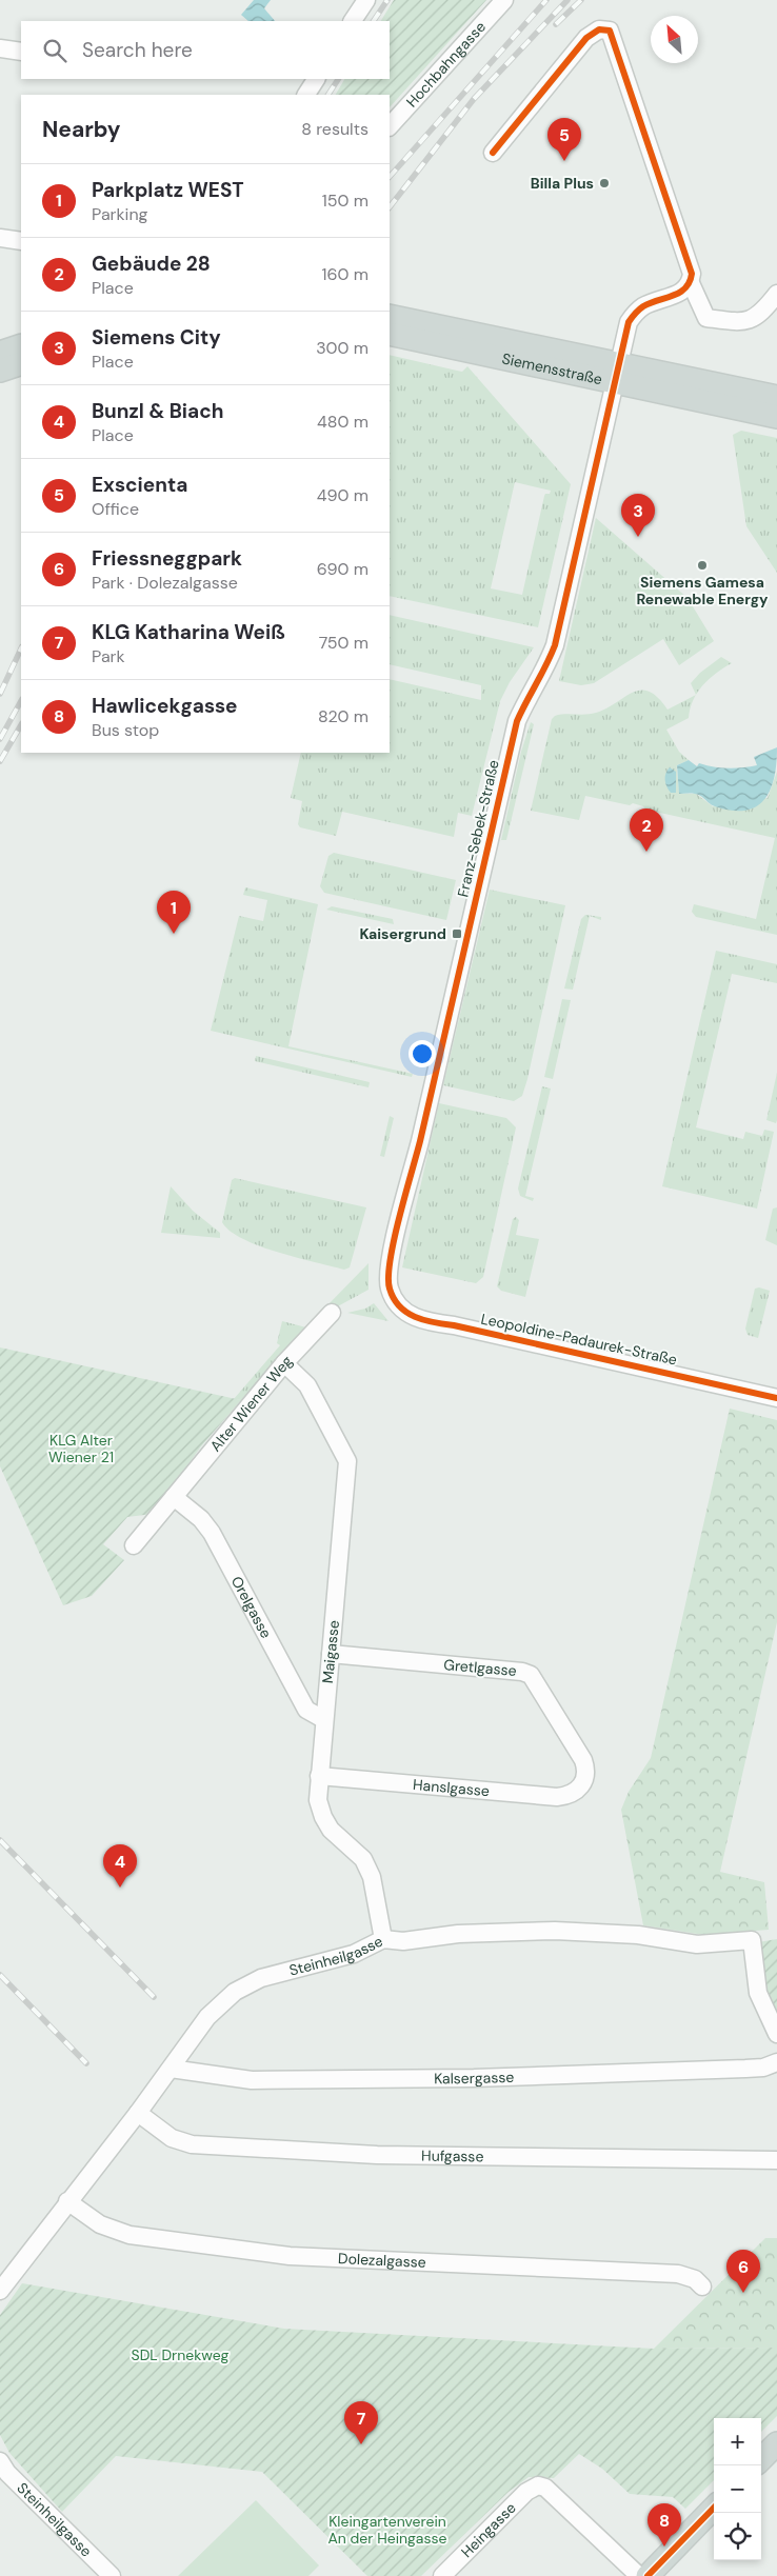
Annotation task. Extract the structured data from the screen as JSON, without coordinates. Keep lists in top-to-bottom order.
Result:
{
  "streets": {
    "main road": ["Siemensstraße"],
    "street": [
      "Hochbahngasse",
      "Franz-Sebek-Straße",
      "Leopoldine-Padaurek-Straße",
      "Alter Wiener Weg",
      "Orelgasse",
      "Maigasse",
      "Gretlgasse",
      "Hanslgasse",
      "Steinheilgasse",
      "Kalsergasse",
      "Hufgasse",
      "Dolezalgasse",
      "Heingasse"
    ]
  },
  "crossings": [
    ["Siemensstraße", "Franz-Sebek-Straße"],
    ["Franz-Sebek-Straße", "Leopoldine-Padaurek-Straße"],
    ["Alter Wiener Weg", "Orelgasse"],
    ["Alter Wiener Weg", "Maigasse"],
    ["Orelgasse", "Maigasse"],
    ["Maigasse", "Gretlgasse"],
    ["Maigasse", "Hanslgasse"],
    ["Maigasse", "Steinheilgasse"],
    ["Gretlgasse", "Hanslgasse"],
    ["Steinheilgasse", "Kalsergasse"],
    ["Steinheilgasse", "Hufgasse"],
    ["Steinheilgasse", "Dolezalgasse"]
  ],
  "parks": ["KLG Alter Wiener 21", "SDL Drnekweg", "Kleingartenverein An der Heingasse"],
  "places": {
    "other": ["Billa Plus", "Siemens Gamesa Renewable Energy"],
    "transit": ["Kaisergrund"]
  },
  "north": "top left",
  "page": {
    "search": "Search here",
    "heading": ["Nearby", "8 results"],
    "pins": [
      "5",
      "3",
      "2",
      "1",
      "4",
      "6",
      "7",
      "8"
    ],
    "list": [
      {
        "mark": "1",
        "name": "Parkplatz WEST",
        "note": "Parking",
        "value": "150 m"
      },
      {
        "mark": "2",
        "name": "Gebäude 28",
        "note": "Place",
        "value": "160 m"
      },
      {
        "mark": "3",
        "name": "Siemens City",
        "note": "Place",
        "value": "300 m"
      },
      {
        "mark": "4",
        "name": "Bunzl & Biach",
        "note": "Place",
        "value": "480 m"
      },
      {
        "mark": "5",
        "name": "Exscienta",
        "note": "Office",
        "value": "490 m"
      },
      {
        "mark": "6",
        "name": "Friessneggpark",
        "note": "Park · Dolezalgasse",
        "value": "690 m"
      },
      {
        "mark": "7",
        "name": "KLG Katharina Weiß",
        "note": "Park",
        "value": "750 m"
      },
      {
        "mark": "8",
        "name": "Hawlicekgasse",
        "note": "Bus stop",
        "value": "820 m"
      }
    ],
    "map_buttons": ["+", "−"]
  }
}
